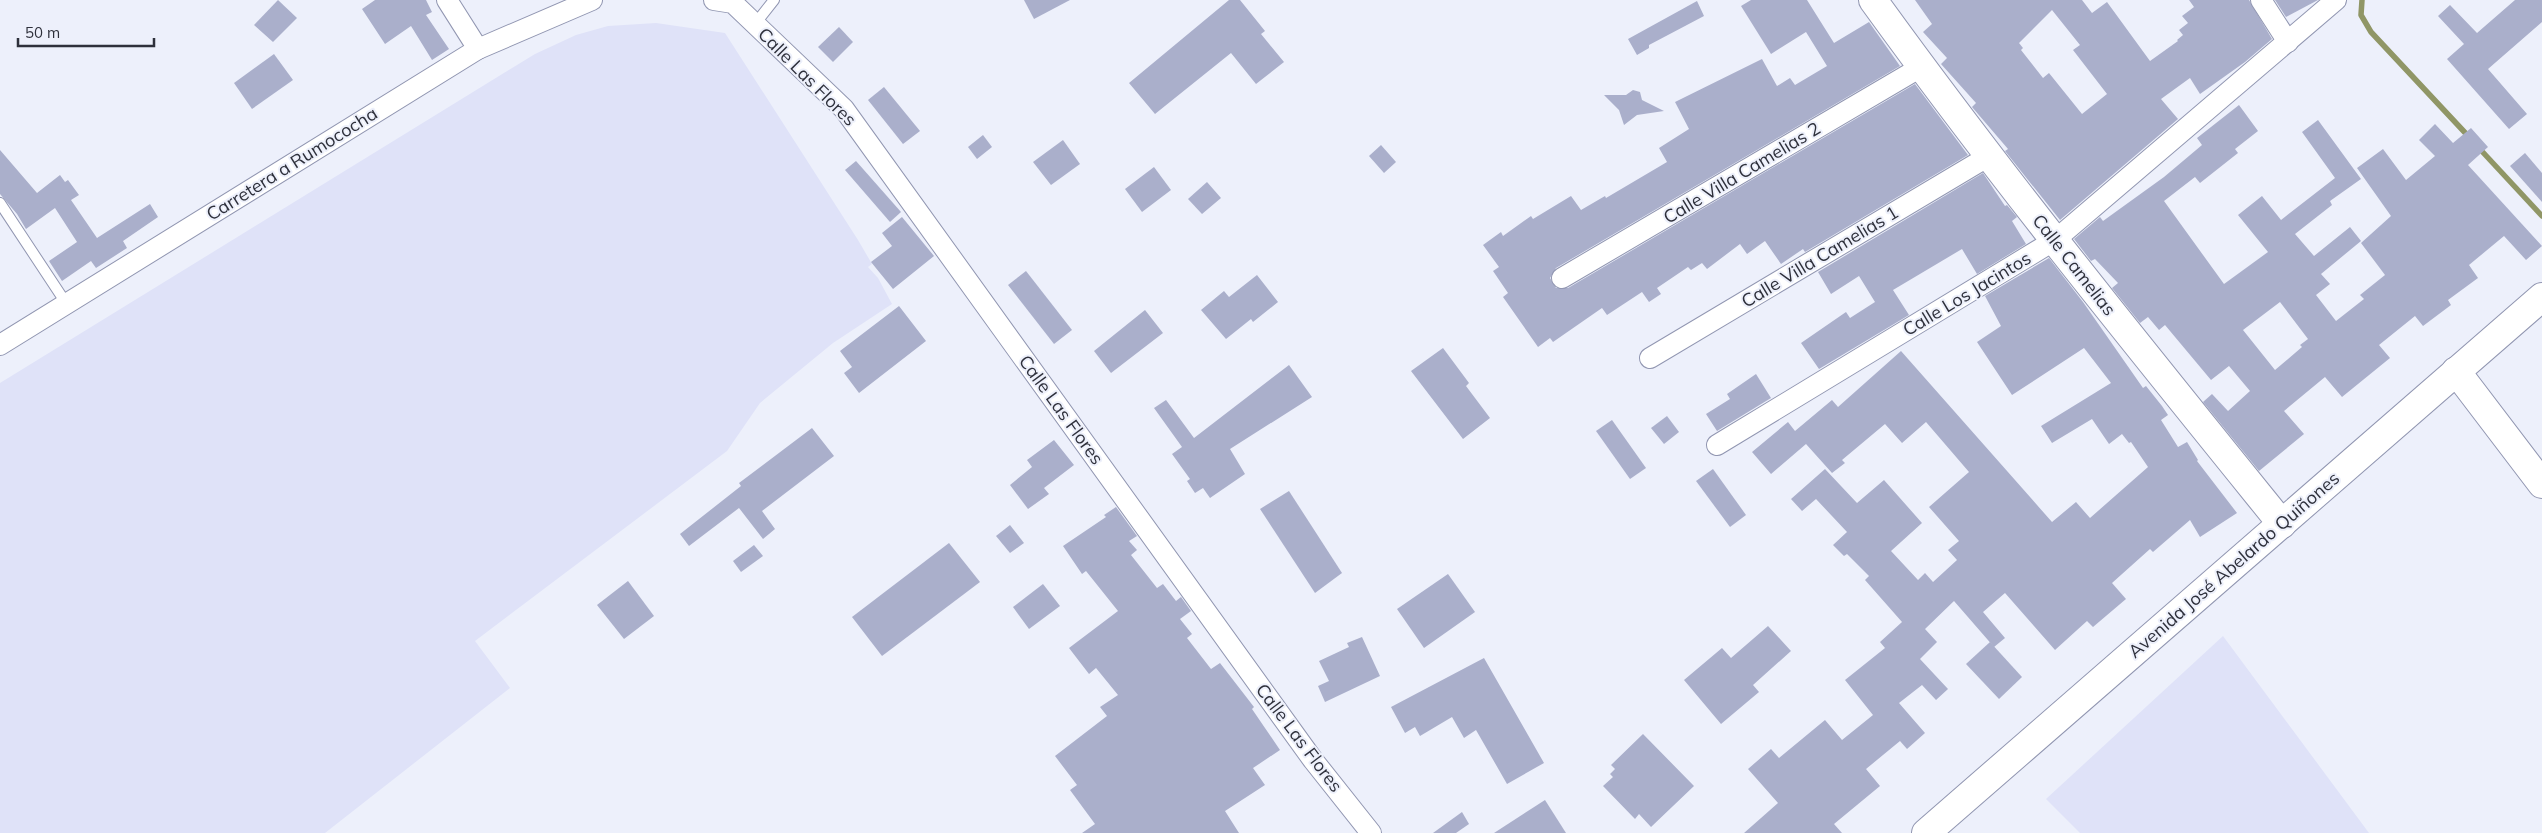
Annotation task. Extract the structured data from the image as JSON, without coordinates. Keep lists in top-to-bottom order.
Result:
{
  "streets": {
    "main road": ["Calle Camelias", "Avenida José Abelardo Quiñones"],
    "street": [
      "Calle Las Flores",
      "Carretera a Rumococha",
      "Calle Villa Camelias 2",
      "Calle Villa Camelias 1",
      "Calle Los Jacintos"
    ]
  },
  "crossings": [
    ["Calle Villa Camelias 2", "Calle Camelias"],
    ["Calle Villa Camelias 1", "Calle Camelias"],
    ["Calle Camelias", "Calle Los Jacintos"],
    ["Calle Camelias", "Avenida José Abelardo Quiñones"]
  ],
  "scale_bar": "50 m"
}
